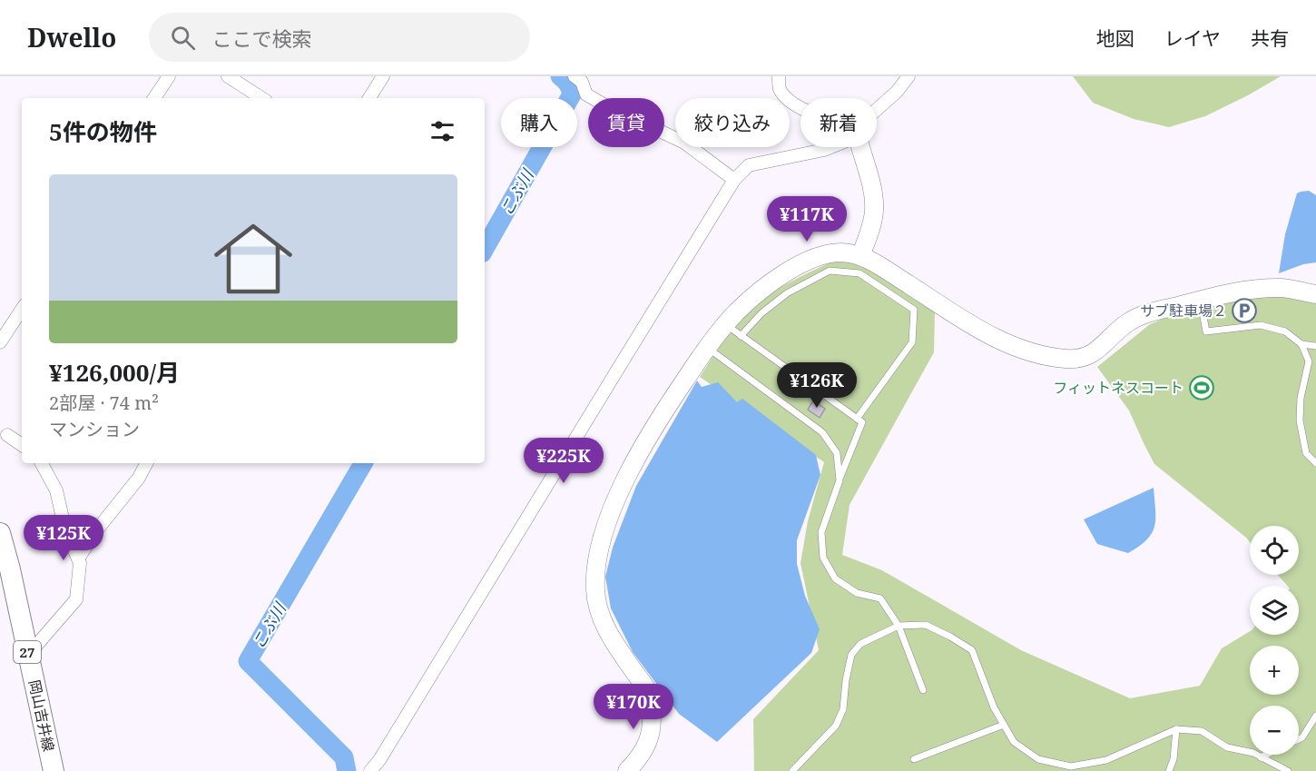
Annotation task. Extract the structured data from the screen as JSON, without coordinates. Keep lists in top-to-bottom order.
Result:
{
  "streets": {
    "main road": ["27", "岡山吉井線"]
  },
  "water": ["こぶ川"],
  "places": {
    "parking": ["サブ駐車場２"],
    "sports": ["フィットネスコート"]
  },
  "page": {
    "header": "Dwello",
    "search": "ここで検索",
    "nav": ["地図", "レイヤ", "共有"],
    "chip": [
      "購入",
      "賃貸",
      "絞り込み",
      "新着"
    ],
    "heading": "5件の物件",
    "list": [
      {
        "name": "¥126,000/月",
        "note": "2部屋 · 74 m² · マンション"
      }
    ],
    "price": [
      "¥117K",
      "¥126K",
      "¥225K",
      "¥125K",
      "¥170K"
    ],
    "map_buttons": ["+", "−"]
  }
}
